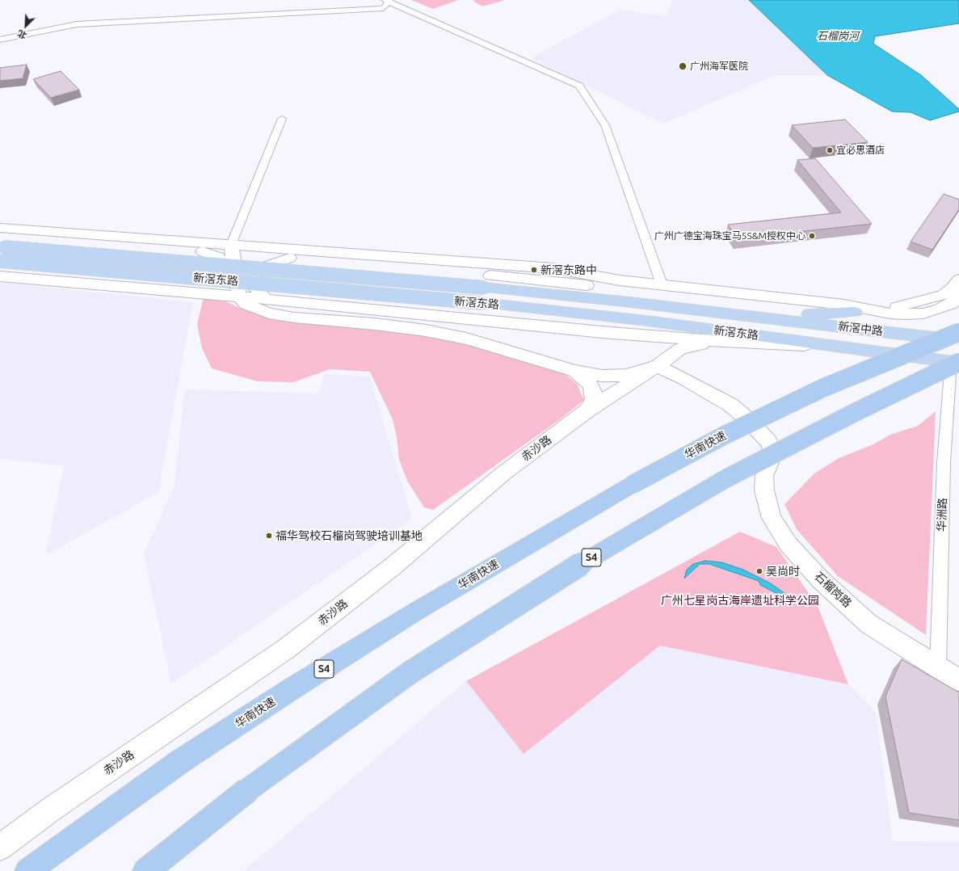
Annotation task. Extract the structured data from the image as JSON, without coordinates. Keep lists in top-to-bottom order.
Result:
{
  "streets": {
    "highway": [
      "新滘东路",
      "新滘中路",
      "华南快速",
      "S4"
    ],
    "main road": ["赤沙路", "石榴岗路"],
    "street": ["华洲路"]
  },
  "crossings": [
    ["新滘东路", "新滘中路"],
    ["新滘东路", "华洲路"],
    ["新滘东路", "S4"],
    ["赤沙路", "石榴岗路"],
    ["华洲路", "S4"],
    ["华洲路", "石榴岗路"]
  ],
  "water": ["石榴岗河"],
  "parks": ["广州七星岗古海岸遗址科学公园"],
  "places": [
    "广州海军医院",
    "宜必思酒店",
    "广州广德宝海珠宝马5S&M授权中心",
    "新滘东路中",
    "福华驾校石榴岗驾驶培训基地",
    "吴尚时"
  ],
  "north": "bottom left"
}
